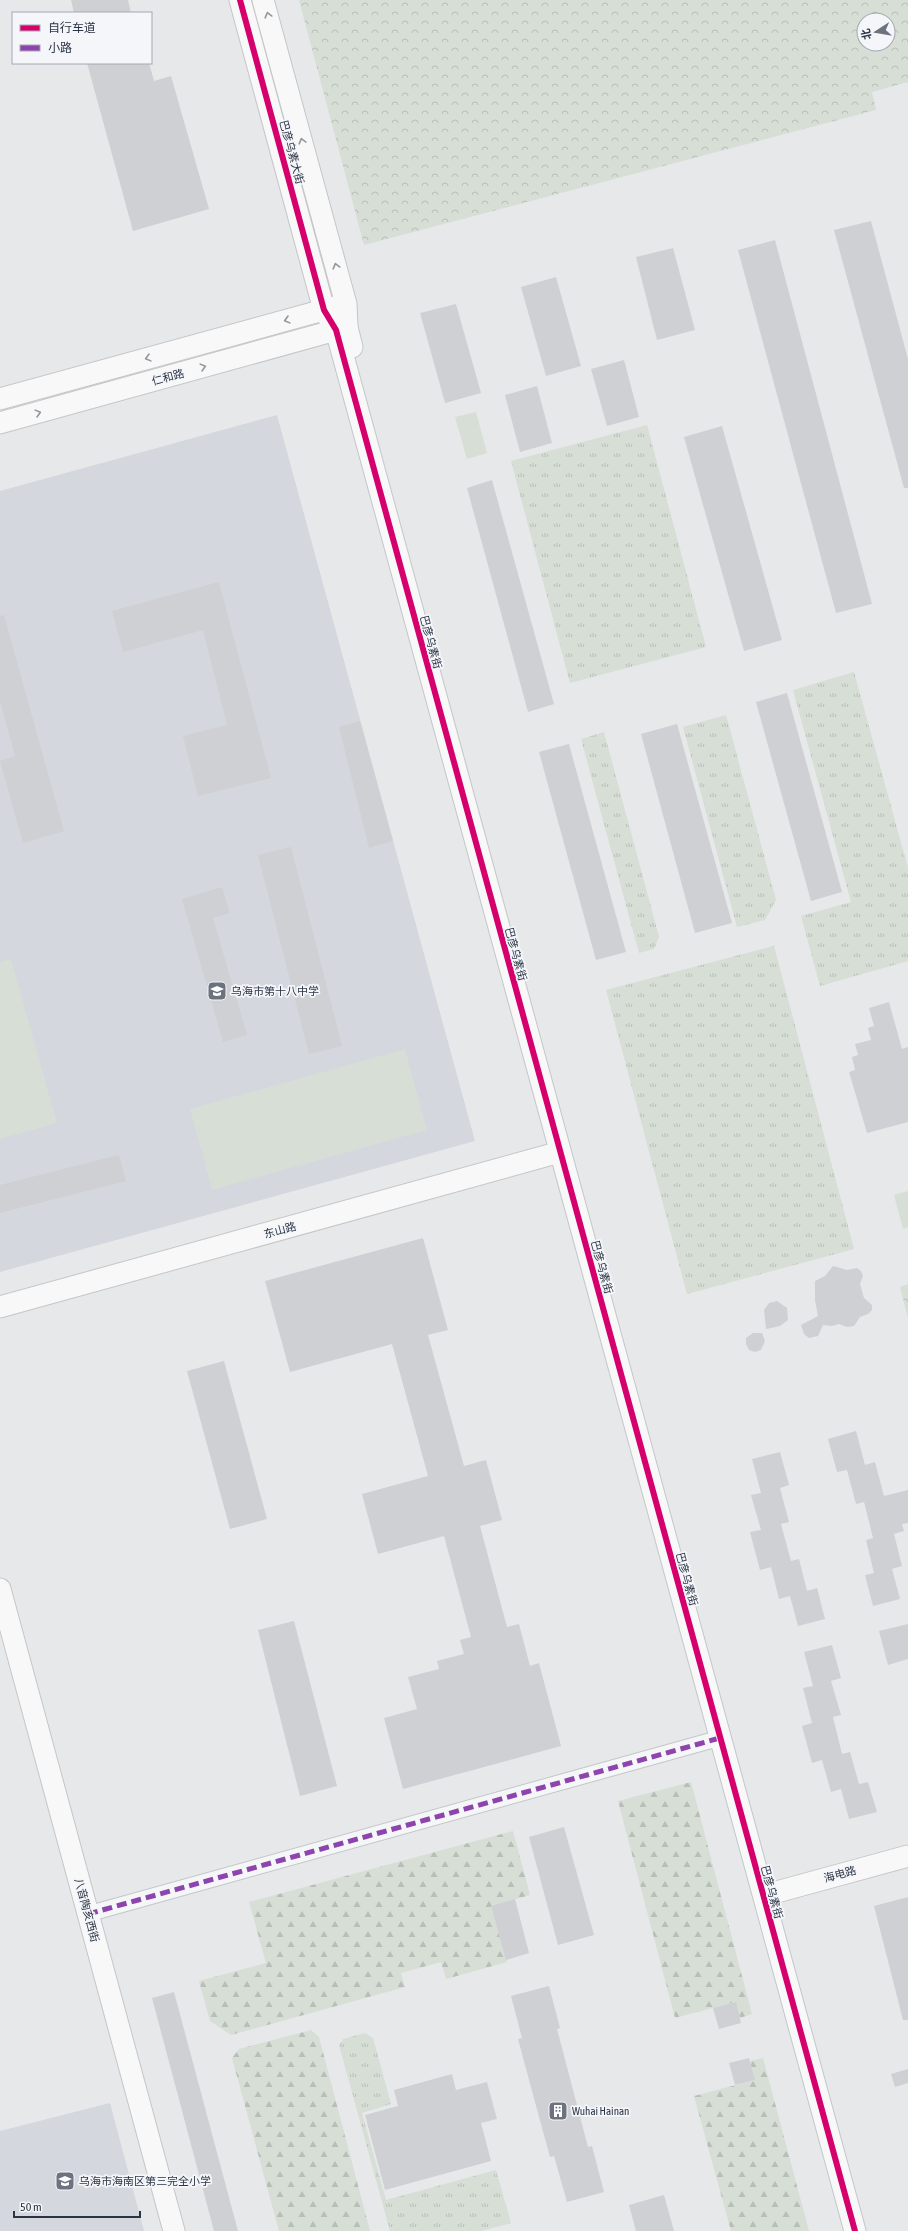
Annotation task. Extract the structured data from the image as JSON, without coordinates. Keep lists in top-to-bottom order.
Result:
{
  "streets": {
    "street": [
      "巴彦乌素大街",
      "仁和路",
      "巴彦乌素街",
      "东山路",
      "海电路",
      "八音陶亥西街"
    ]
  },
  "crossings": [
    ["巴彦乌素大街", "仁和路"],
    ["巴彦乌素大街", "巴彦乌素街"],
    ["仁和路", "巴彦乌素街"],
    ["巴彦乌素街", "东山路"],
    ["巴彦乌素街", "海电路"]
  ],
  "places": {
    "school or university": ["乌海市第十八中学", "乌海市海南区第三完全小学"],
    "building": ["Wuhai Hainan"]
  },
  "legend": ["自行车道", "小路"],
  "scale_bar": "50 m",
  "north": "left"
}
